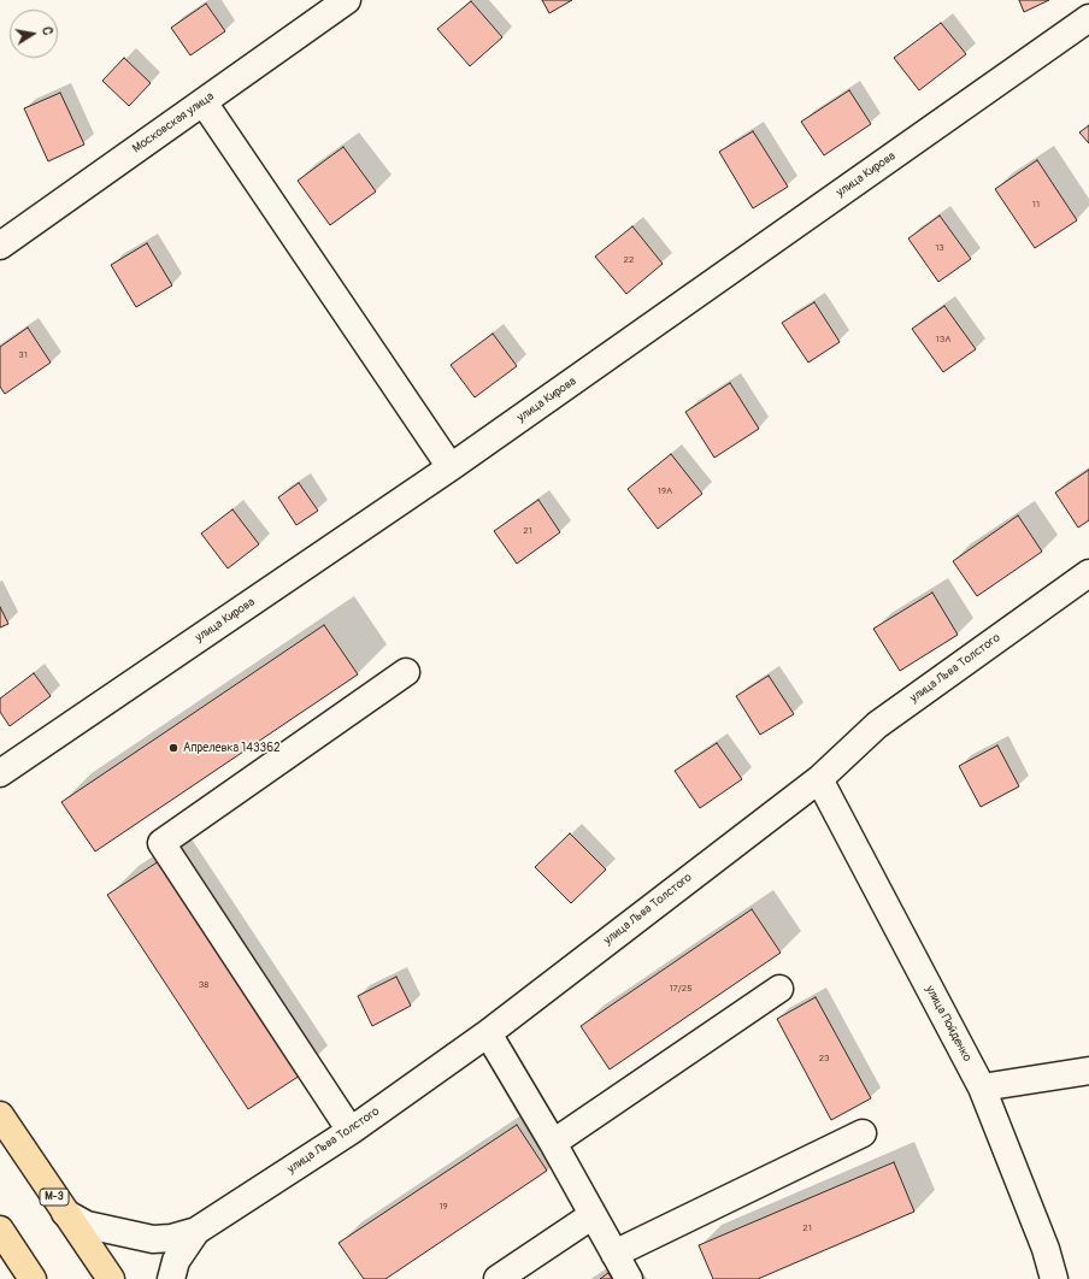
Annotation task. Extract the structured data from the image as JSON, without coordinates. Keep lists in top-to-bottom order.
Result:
{
  "streets": {
    "highway": ["М-3"],
    "street": [
      "Московская улица",
      "улица Кирова",
      "улица Льва Толстого",
      "улица Пойденко"
    ]
  },
  "crossings": [
    ["улица Льва Толстого", "улица Пойденко"]
  ],
  "places": ["Апрелевка 143362"],
  "house_numbers": [
    "11",
    "13",
    "22",
    "13А",
    "31",
    "19А",
    "21",
    "38",
    "17/25",
    "23",
    "19",
    "21"
  ],
  "north": "right"
}
